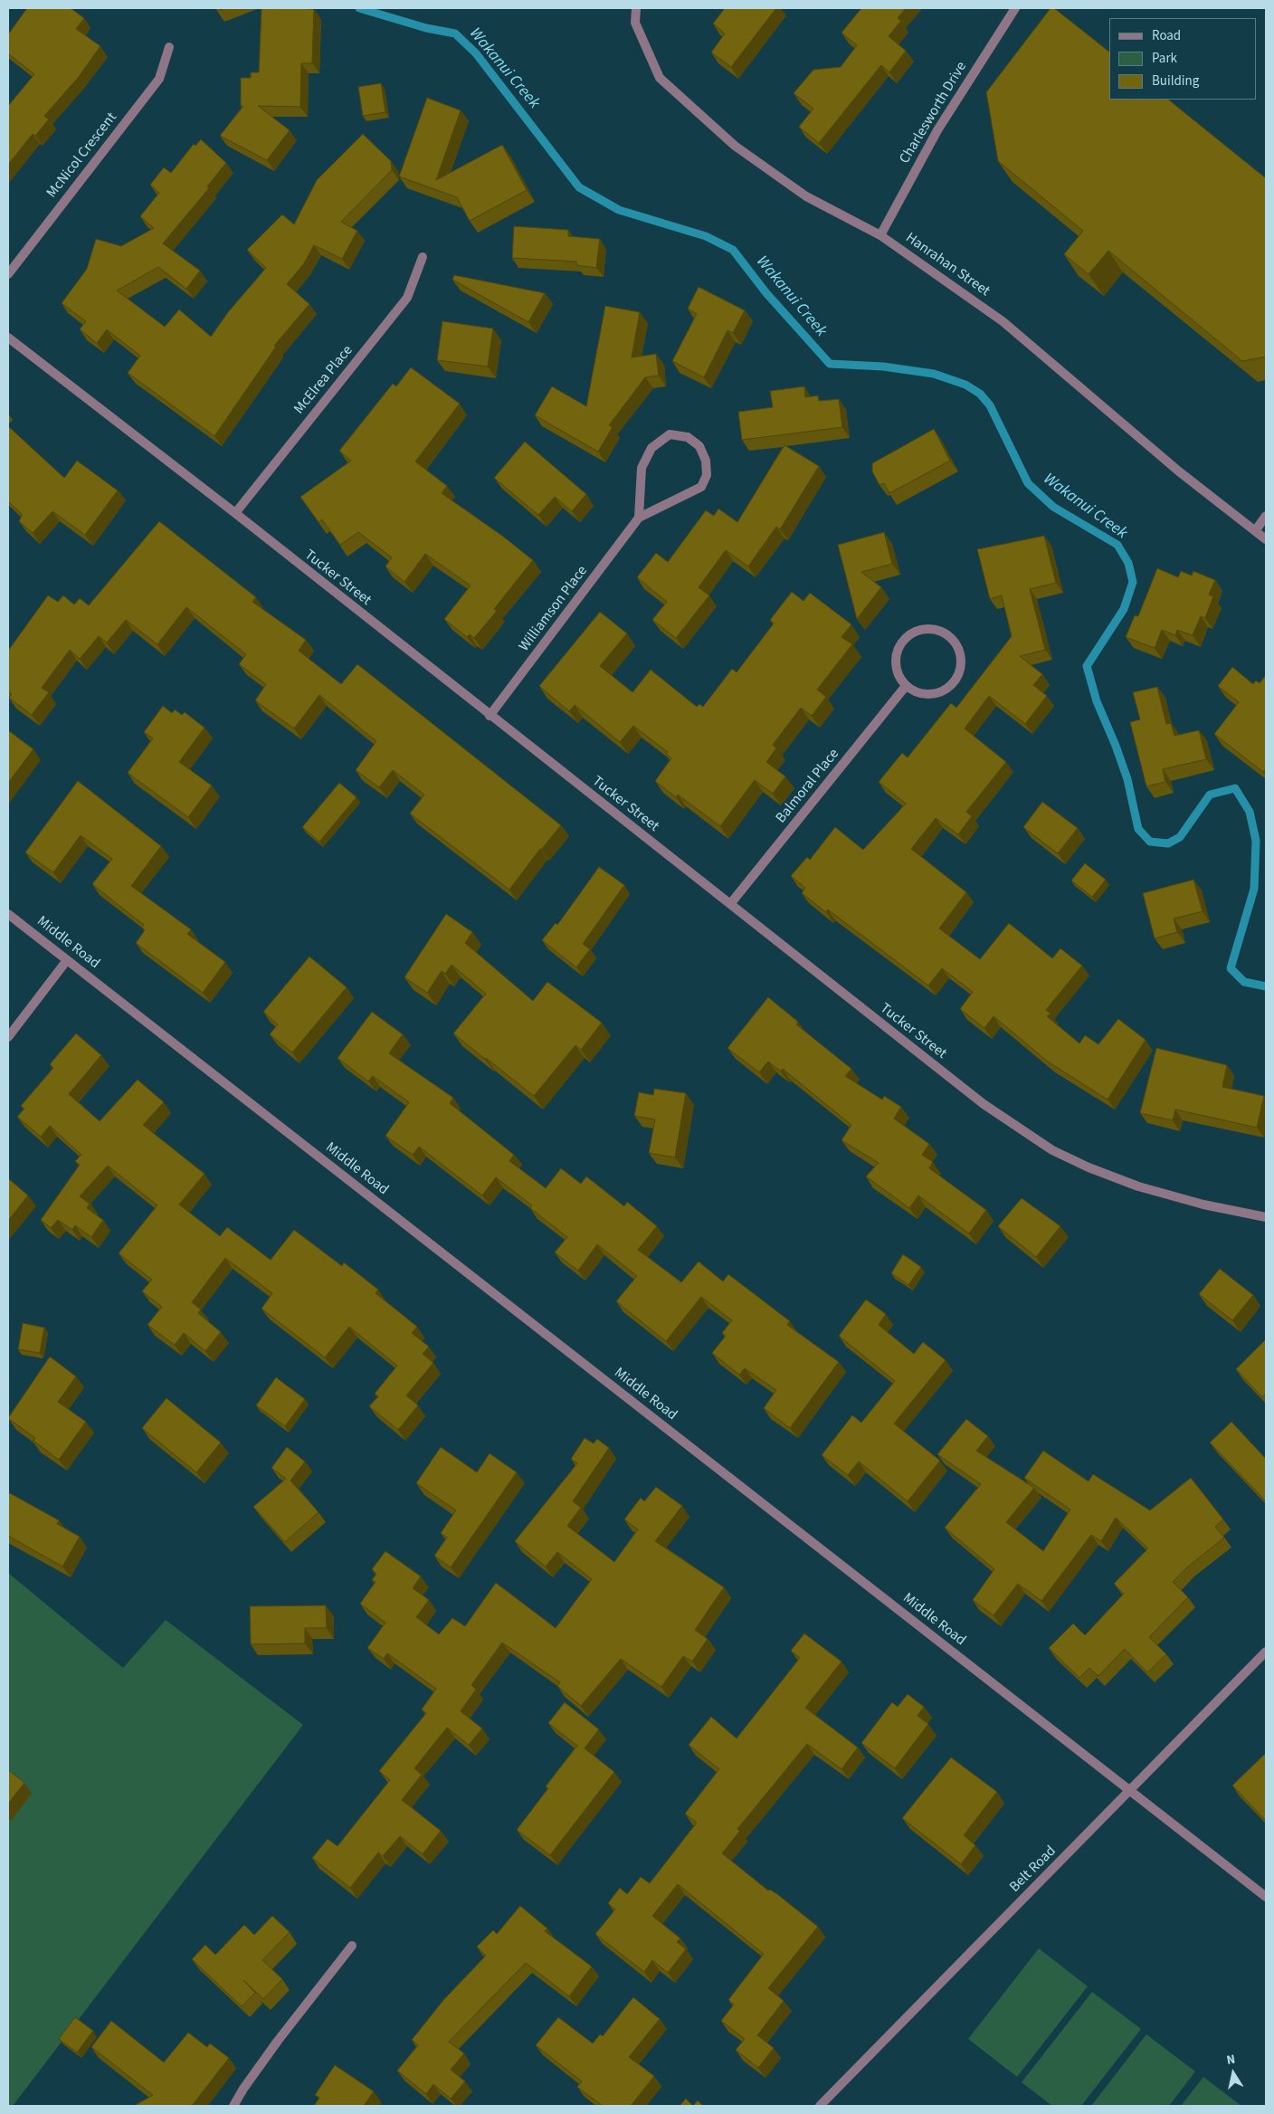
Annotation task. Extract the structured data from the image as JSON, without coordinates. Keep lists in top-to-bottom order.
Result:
{
  "streets": {
    "street": [
      "Charlesworth Drive",
      "McNicol Crescent",
      "Hanrahan Street",
      "McElrea Place",
      "Tucker Street",
      "Williamson Place",
      "Balmoral Place",
      "Middle Road",
      "Belt Road"
    ]
  },
  "crossings": [
    ["Charlesworth Drive", "Hanrahan Street"],
    ["McElrea Place", "Tucker Street"],
    ["Tucker Street", "Williamson Place"],
    ["Tucker Street", "Balmoral Place"],
    ["Middle Road", "Belt Road"]
  ],
  "water": ["Wakanui Creek"],
  "legend": ["Road", "Park", "Building"],
  "north": "top"
}
